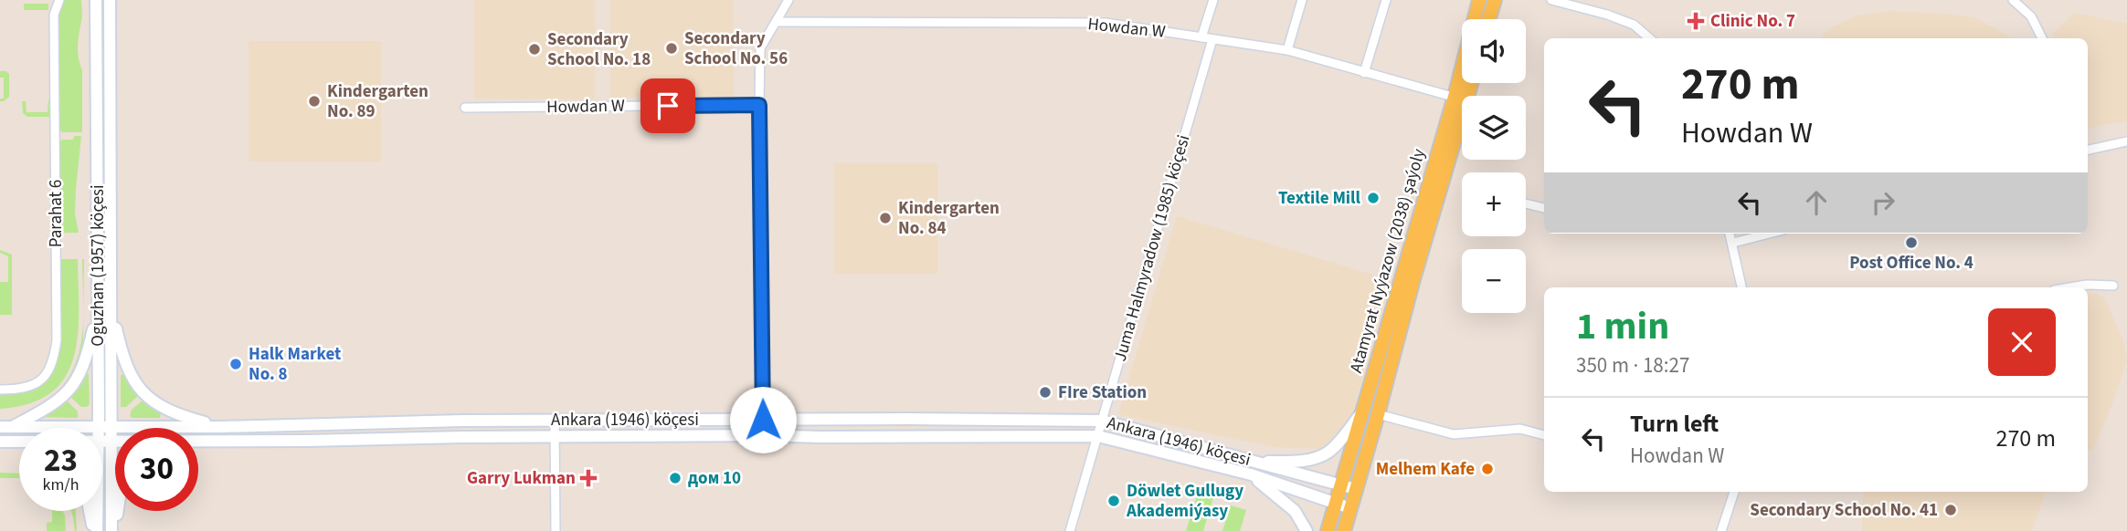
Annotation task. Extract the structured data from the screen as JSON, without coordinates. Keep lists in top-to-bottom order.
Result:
{
  "streets": {
    "main road": ["Atamyrat Nyýazow (2038) şaýoly", "Oguzhan (1957) köçesi", "Ankara (1946) köçesi"],
    "street": ["Howdan W", "Parahat 6", "Juma Halmyradow (1985) köçesi"]
  },
  "crossings": [
    ["Howdan W", "Juma Halmyradow (1985) köçesi"],
    ["Howdan W", "Atamyrat Nyýazow (2038) şaýoly"],
    ["Juma Halmyradow (1985) köçesi", "Ankara (1946) köçesi"],
    ["Atamyrat Nyýazow (2038) şaýoly", "Ankara (1946) köçesi"],
    ["Oguzhan (1957) köçesi", "Ankara (1946) köçesi"]
  ],
  "places": {
    "health": ["Clinic No. 7", "Garry Lukman"],
    "other": [
      "Secondary School No. 56",
      "Secondary School No. 18",
      "Kindergarten No. 89",
      "Textile Mill",
      "Kindergarten No. 84",
      "Post Office No. 4",
      "Halk Market No. 8",
      "FIre Station",
      "Melhem Kafe",
      "дом 10",
      "Döwlet Gullugy Akademiýasy",
      "Secondary School No. 41"
    ]
  },
  "page": {
    "map_buttons": ["+", "−"],
    "turn": ["270 m", "Howdan W"],
    "heading": ["1 min", "350 m · 18:27"],
    "list": [
      {
        "name": "Turn left",
        "note": "Howdan W",
        "value": "270 m"
      }
    ],
    "speed": "23 km/h",
    "limit": "30"
  }
}
